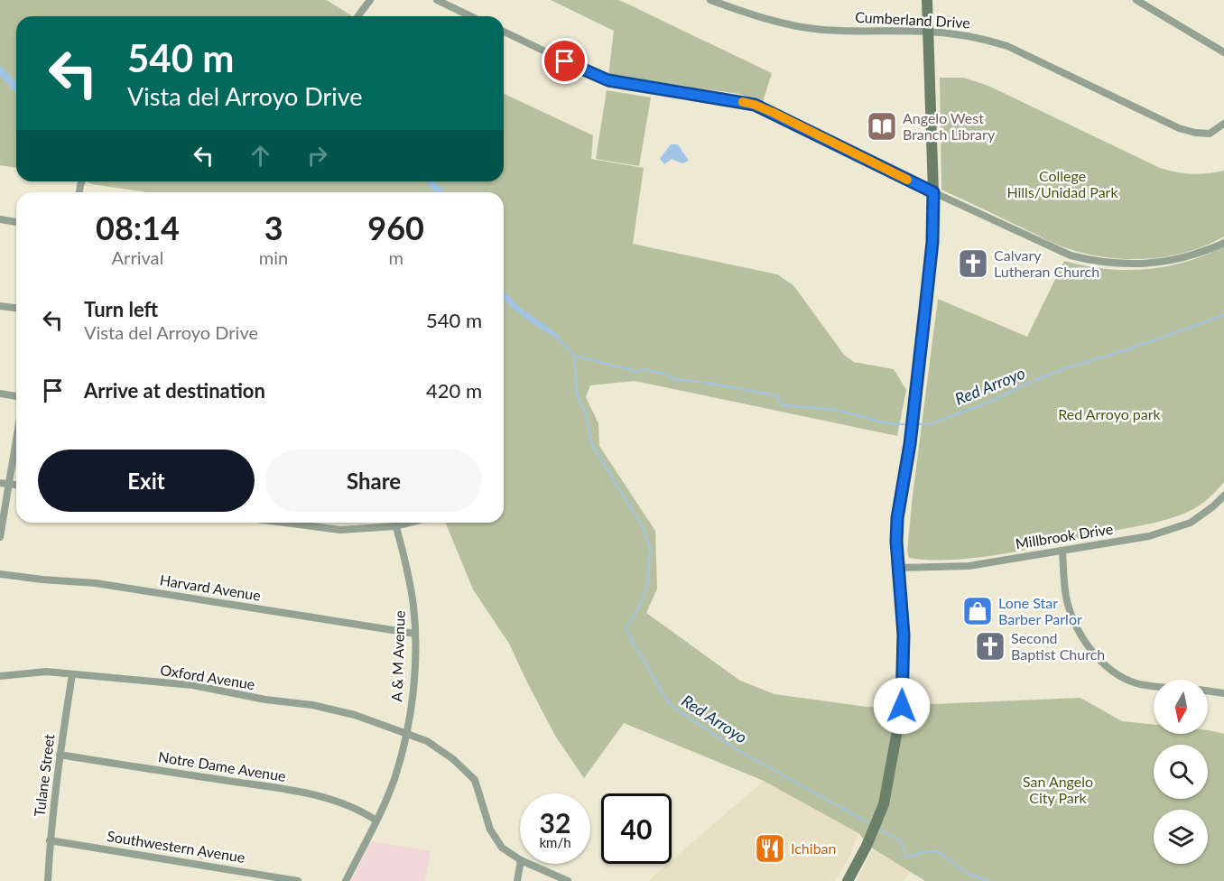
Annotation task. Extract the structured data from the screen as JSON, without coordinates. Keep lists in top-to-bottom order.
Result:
{
  "streets": {
    "street": [
      "Cumberland Drive",
      "Millbrook Drive",
      "Harvard Avenue",
      "A & M Avenue",
      "Oxford Avenue",
      "Notre Dame Avenue",
      "Tulane Street",
      "Southwestern Avenue"
    ]
  },
  "crossings": [
    ["Harvard Avenue", "A & M Avenue"],
    ["A & M Avenue", "Oxford Avenue"],
    ["A & M Avenue", "Notre Dame Avenue"],
    ["Oxford Avenue", "Tulane Street"],
    ["Notre Dame Avenue", "Tulane Street"],
    ["Tulane Street", "Southwestern Avenue"]
  ],
  "water": ["Red Arroyo"],
  "parks": ["College Hills/Unidad Park", "Red Arroyo park", "San Angelo City Park"],
  "places": {
    "library": ["Angelo West Branch Library"],
    "church": ["Calvary Lutheran Church", "Second Baptist Church"],
    "shop": ["Lone Star Barber Parlor"],
    "restaurant": ["Ichiban"]
  },
  "north": "bottom",
  "page": {
    "turn": ["540 m", "Vista del Arroyo Drive"],
    "eta": [
      "08:14",
      "Arrival",
      "3",
      "min",
      "960",
      "m"
    ],
    "list": [
      {
        "name": "Turn left",
        "note": "Vista del Arroyo Drive",
        "value": "540 m"
      },
      {
        "name": "Arrive at destination",
        "value": "420 m"
      }
    ],
    "buttons": ["Exit", "Share"],
    "speed": "32 km/h",
    "limit": "40"
  }
}
